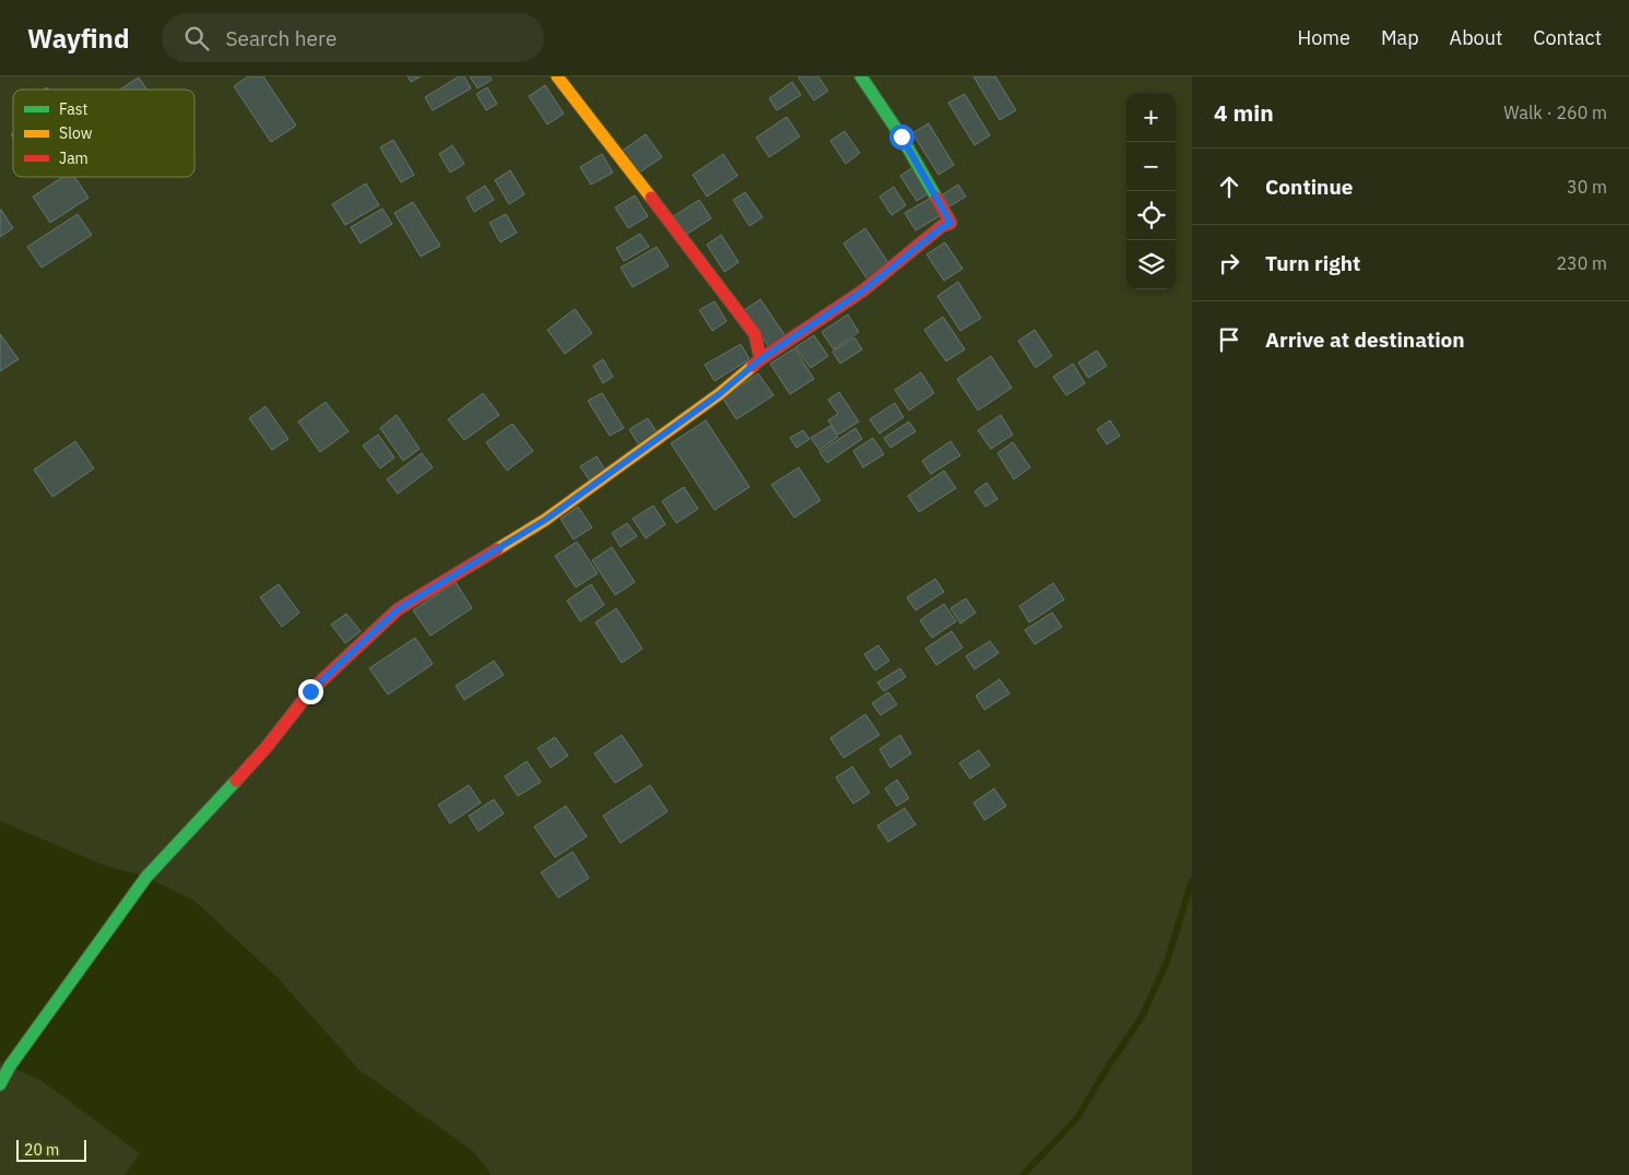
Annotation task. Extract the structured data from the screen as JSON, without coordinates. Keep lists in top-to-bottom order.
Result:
{
  "legend": ["Fast", "Slow", "Jam"],
  "scale_bar": "20 m",
  "page": {
    "header": "Wayfind",
    "search": "Search here",
    "nav": [
      "Home",
      "Map",
      "About",
      "Contact"
    ],
    "heading": ["4 min", "Walk · 260 m"],
    "map_buttons": ["+", "−"],
    "list": [
      ["Continue", "30 m"],
      ["Turn right", "230 m"],
      "Arrive at destination"
    ],
    "scale": "20 m"
  }
}
